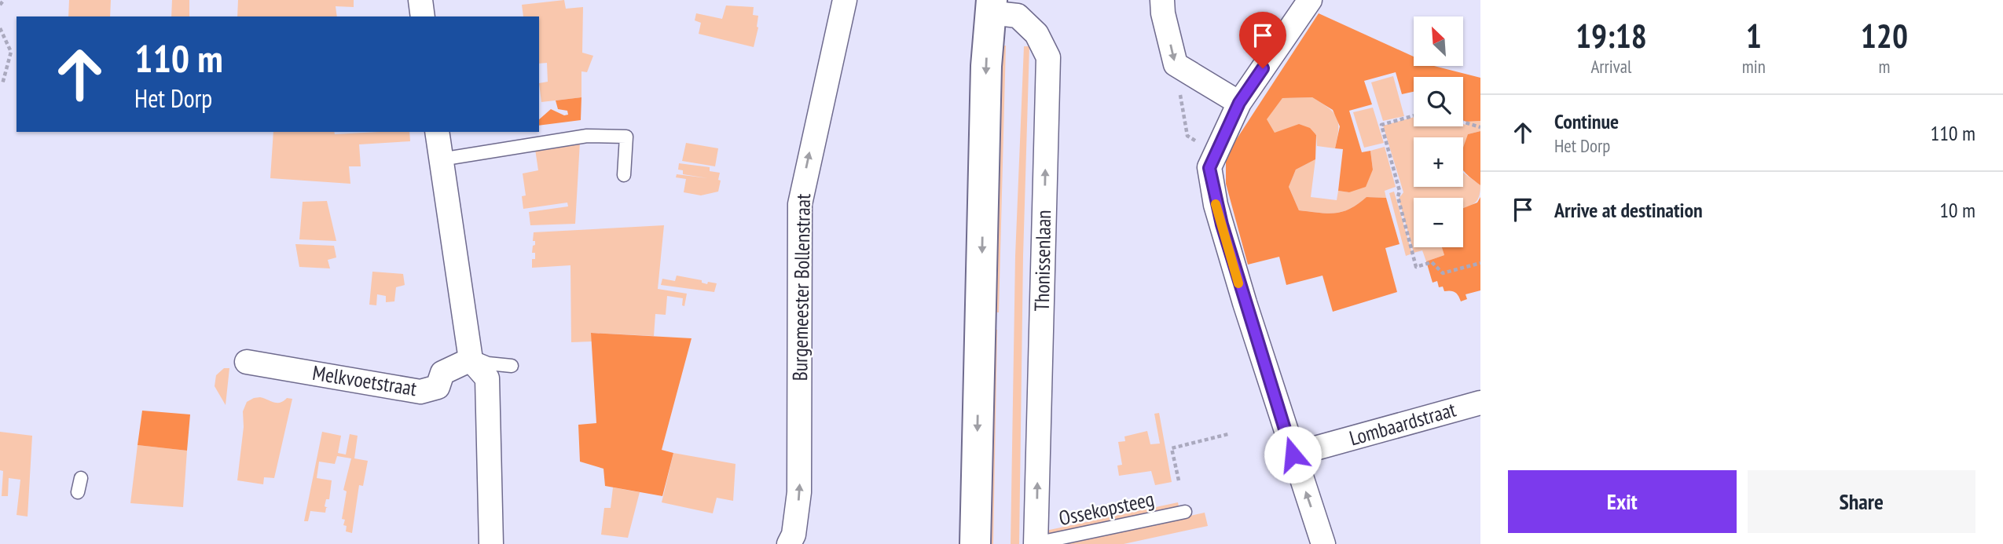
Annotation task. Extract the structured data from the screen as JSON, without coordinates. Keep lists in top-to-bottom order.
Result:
{
  "streets": {
    "main road": ["Thonissenlaan"],
    "street": ["Burgemeester Bollenstraat", "Melkvoetstraat", "Lombaardstraat"],
    "lane": ["Ossekopsteeg"]
  },
  "crossings": [
    ["Thonissenlaan", "Ossekopsteeg"]
  ],
  "one_way": ["Burgemeester Bollenstraat"],
  "north": "top left",
  "page": {
    "eta": [
      "19:18",
      "Arrival",
      "1",
      "min",
      "120",
      "m"
    ],
    "map_buttons": ["+", "−"],
    "turn": ["110 m", "Het Dorp"],
    "list": [
      {
        "name": "Continue",
        "note": "Het Dorp",
        "value": "110 m"
      },
      {
        "name": "Arrive at destination",
        "value": "10 m"
      }
    ],
    "buttons": ["Exit", "Share"]
  }
}
